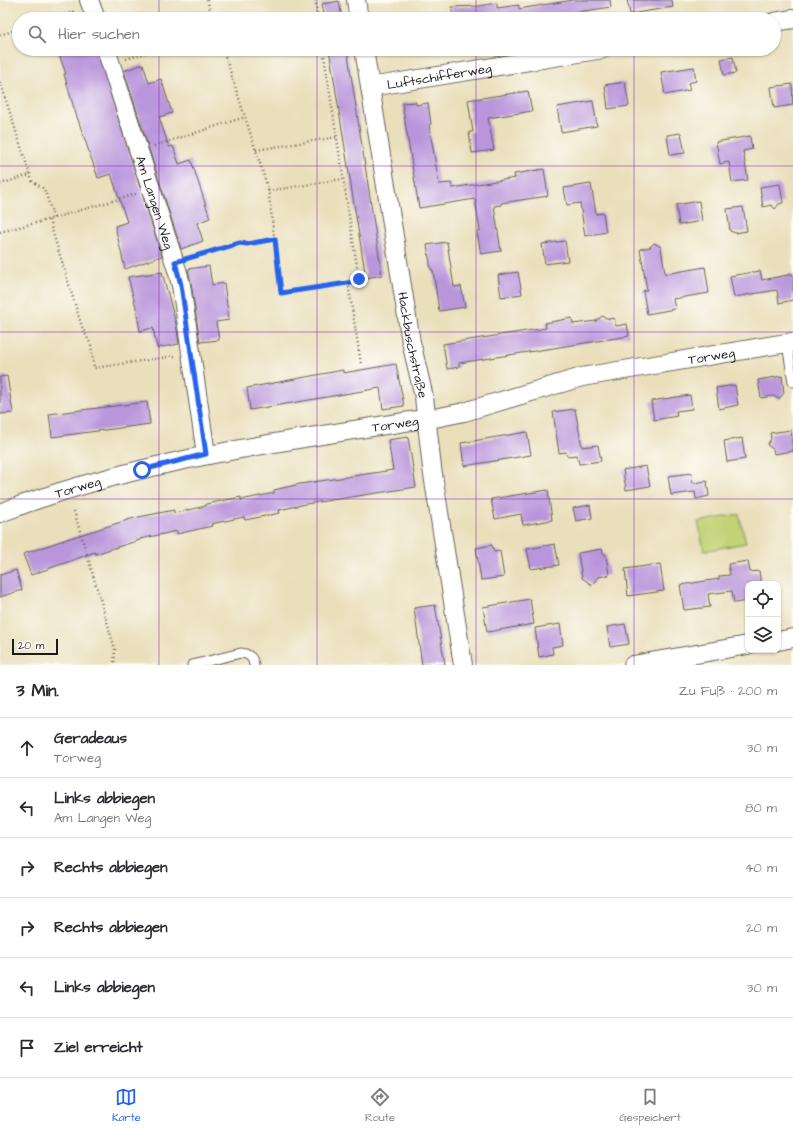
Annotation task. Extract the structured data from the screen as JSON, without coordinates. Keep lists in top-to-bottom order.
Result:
{
  "streets": {
    "street": [
      "Luftschifferweg",
      "Am Langen Weg",
      "Hackbuschstraße",
      "Torweg"
    ]
  },
  "crossings": [
    ["Luftschifferweg", "Hackbuschstraße"],
    ["Am Langen Weg", "Torweg"],
    ["Hackbuschstraße", "Torweg"]
  ],
  "scale_bar": "20 m",
  "page": {
    "search": "Hier suchen",
    "scale": "20 m",
    "heading": ["3 Min.", "Zu Fuß · 200 m"],
    "list": [
      ["Geradeaus", "Torweg", "30 m"],
      ["Links abbiegen", "Am Langen Weg", "80 m"],
      ["Rechts abbiegen", "40 m"],
      ["Rechts abbiegen", "20 m"],
      ["Links abbiegen", "30 m"],
      "Ziel erreicht"
    ],
    "nav": ["Karte", "Route", "Gespeichert"]
  }
}
